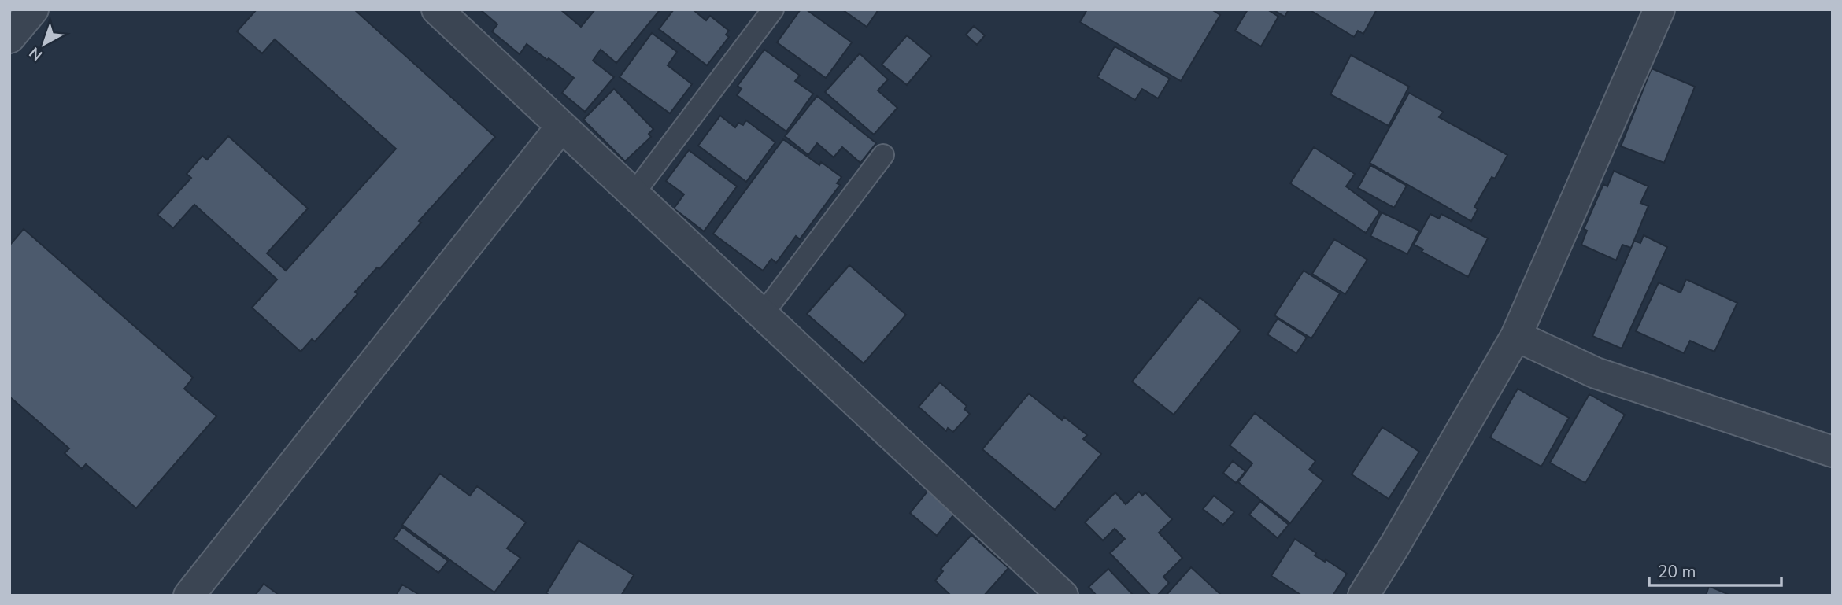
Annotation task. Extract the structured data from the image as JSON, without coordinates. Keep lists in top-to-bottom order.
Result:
{
  "scale_bar": "20 m",
  "north": "bottom left"
}
